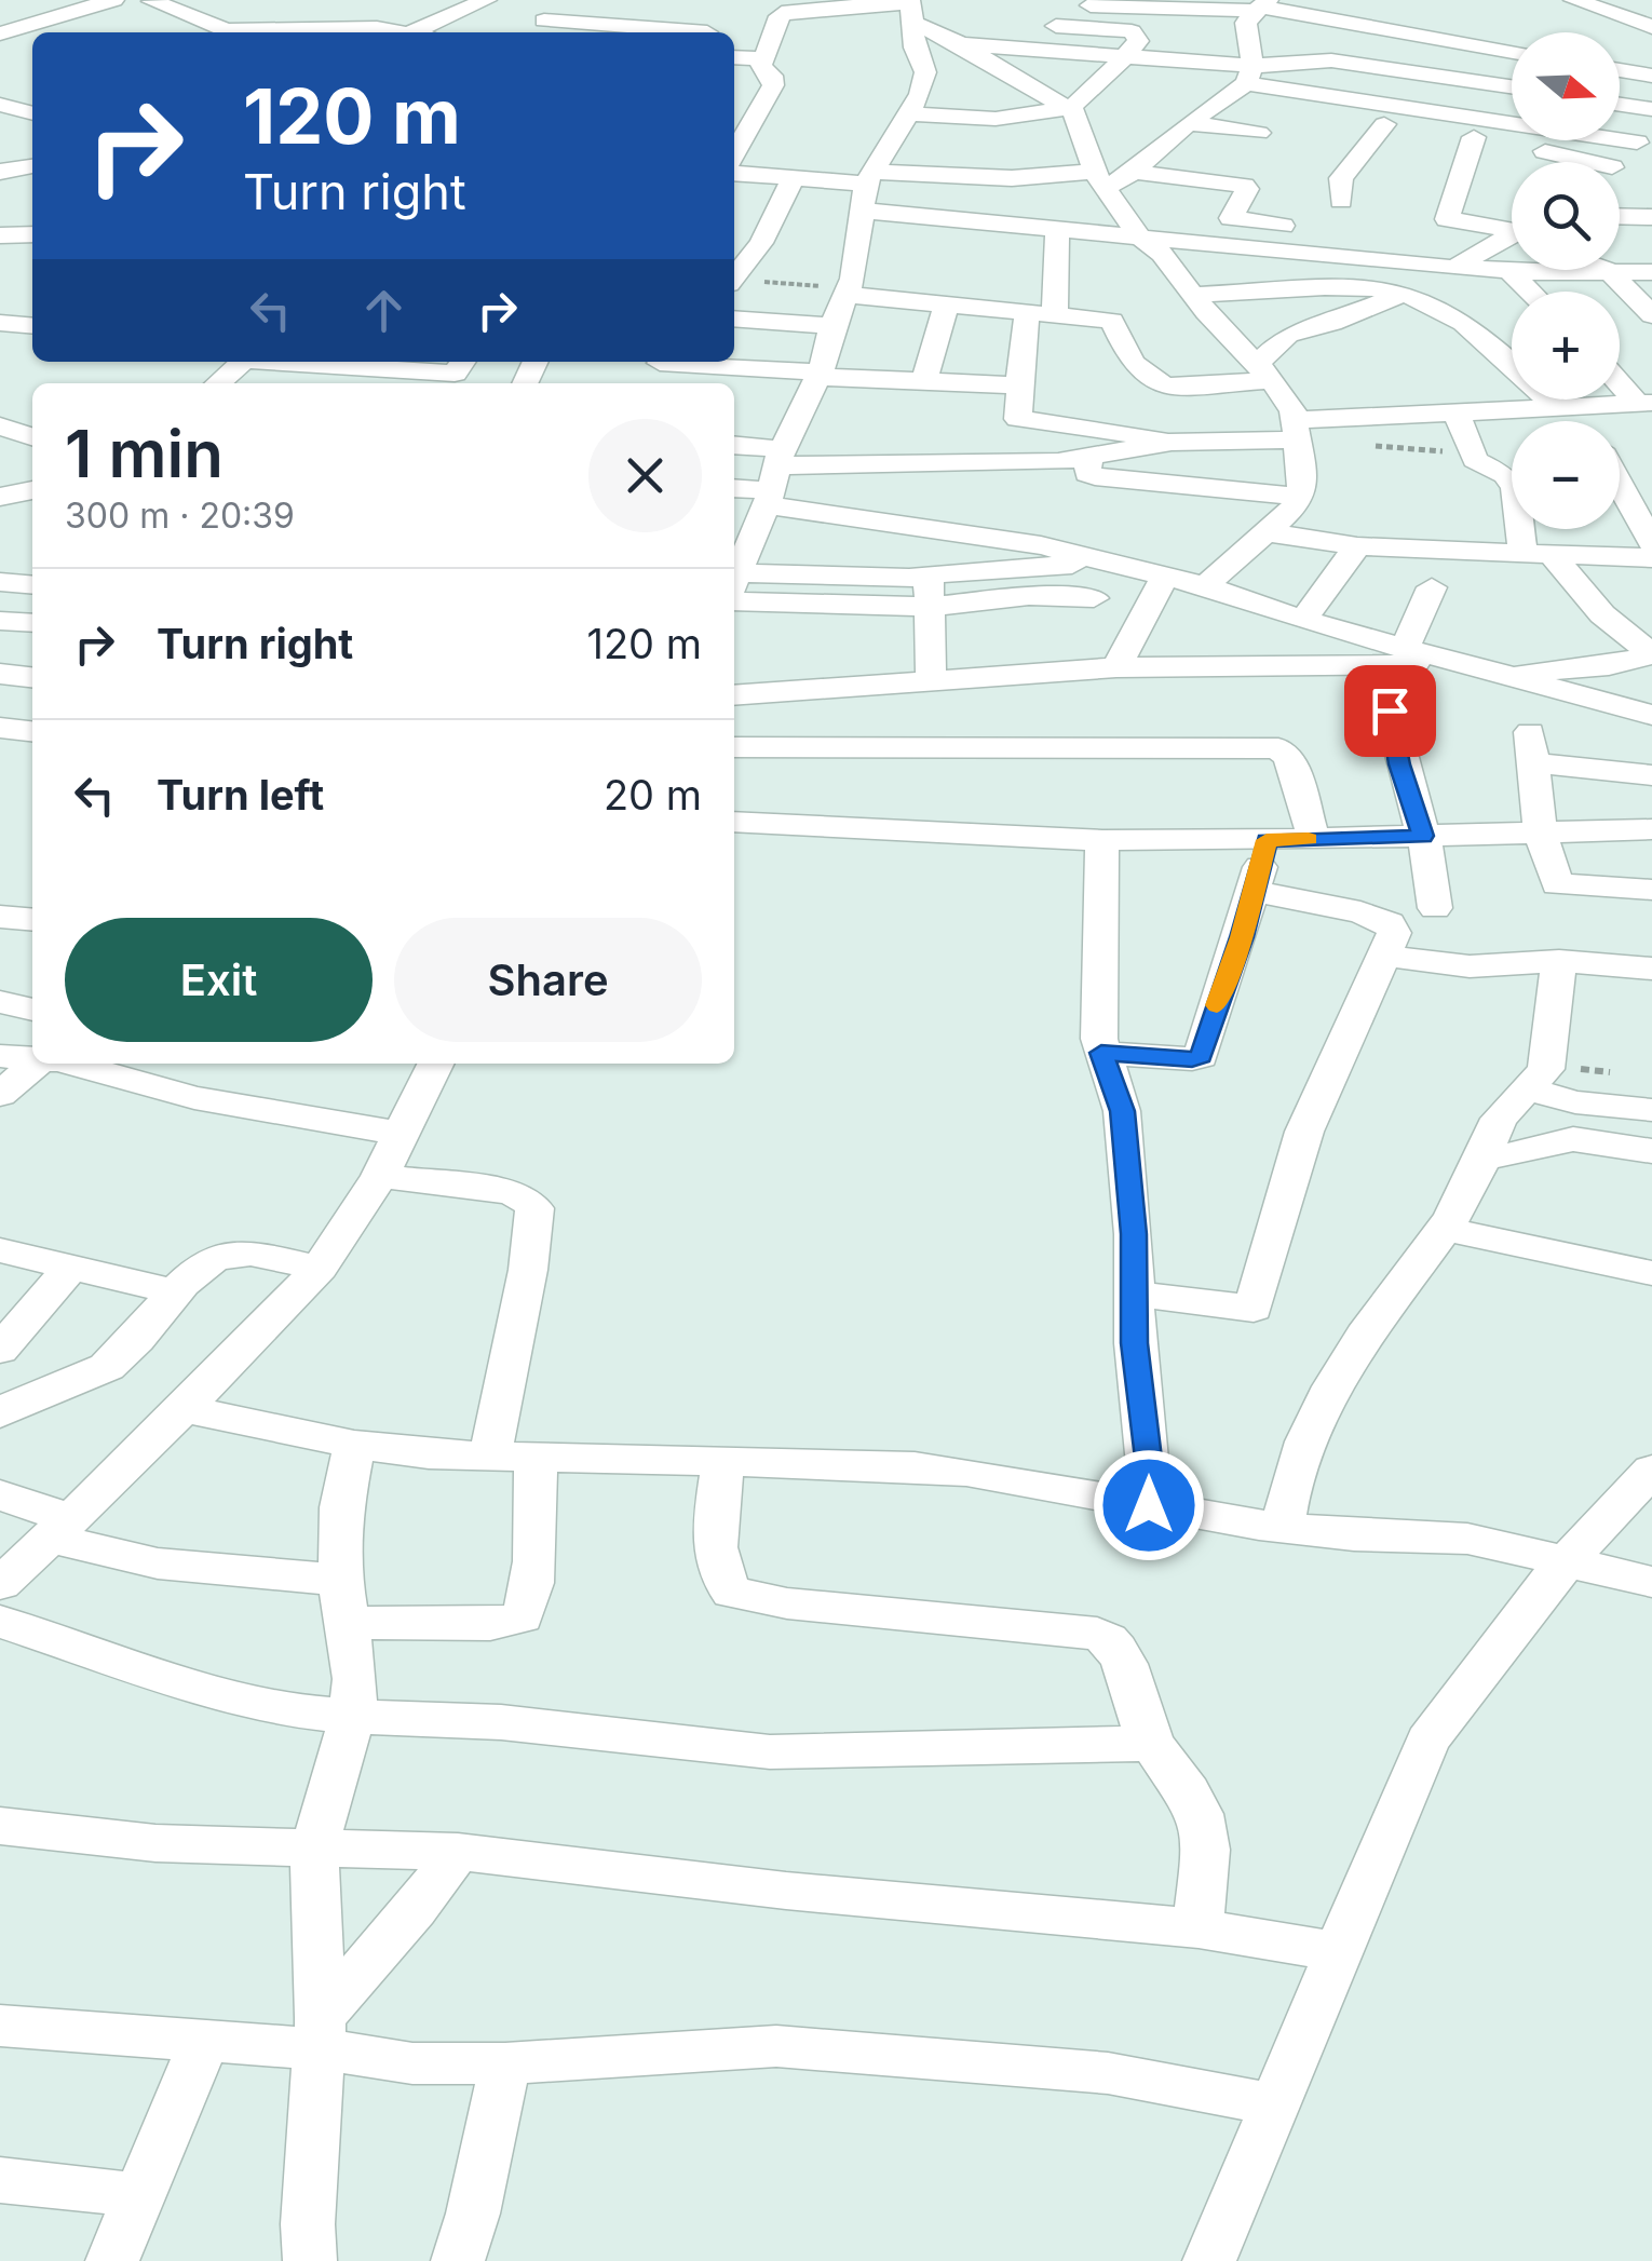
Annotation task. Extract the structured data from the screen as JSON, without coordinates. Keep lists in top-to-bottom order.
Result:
{
  "north": "right",
  "page": {
    "map_buttons": ["+", "−"],
    "turn": ["120 m", "Turn right"],
    "heading": ["1 min", "300 m · 20:39"],
    "list": [
      {
        "name": "Turn right",
        "value": "120 m"
      },
      {
        "name": "Turn left",
        "value": "20 m"
      }
    ],
    "buttons": ["Exit", "Share"]
  }
}
